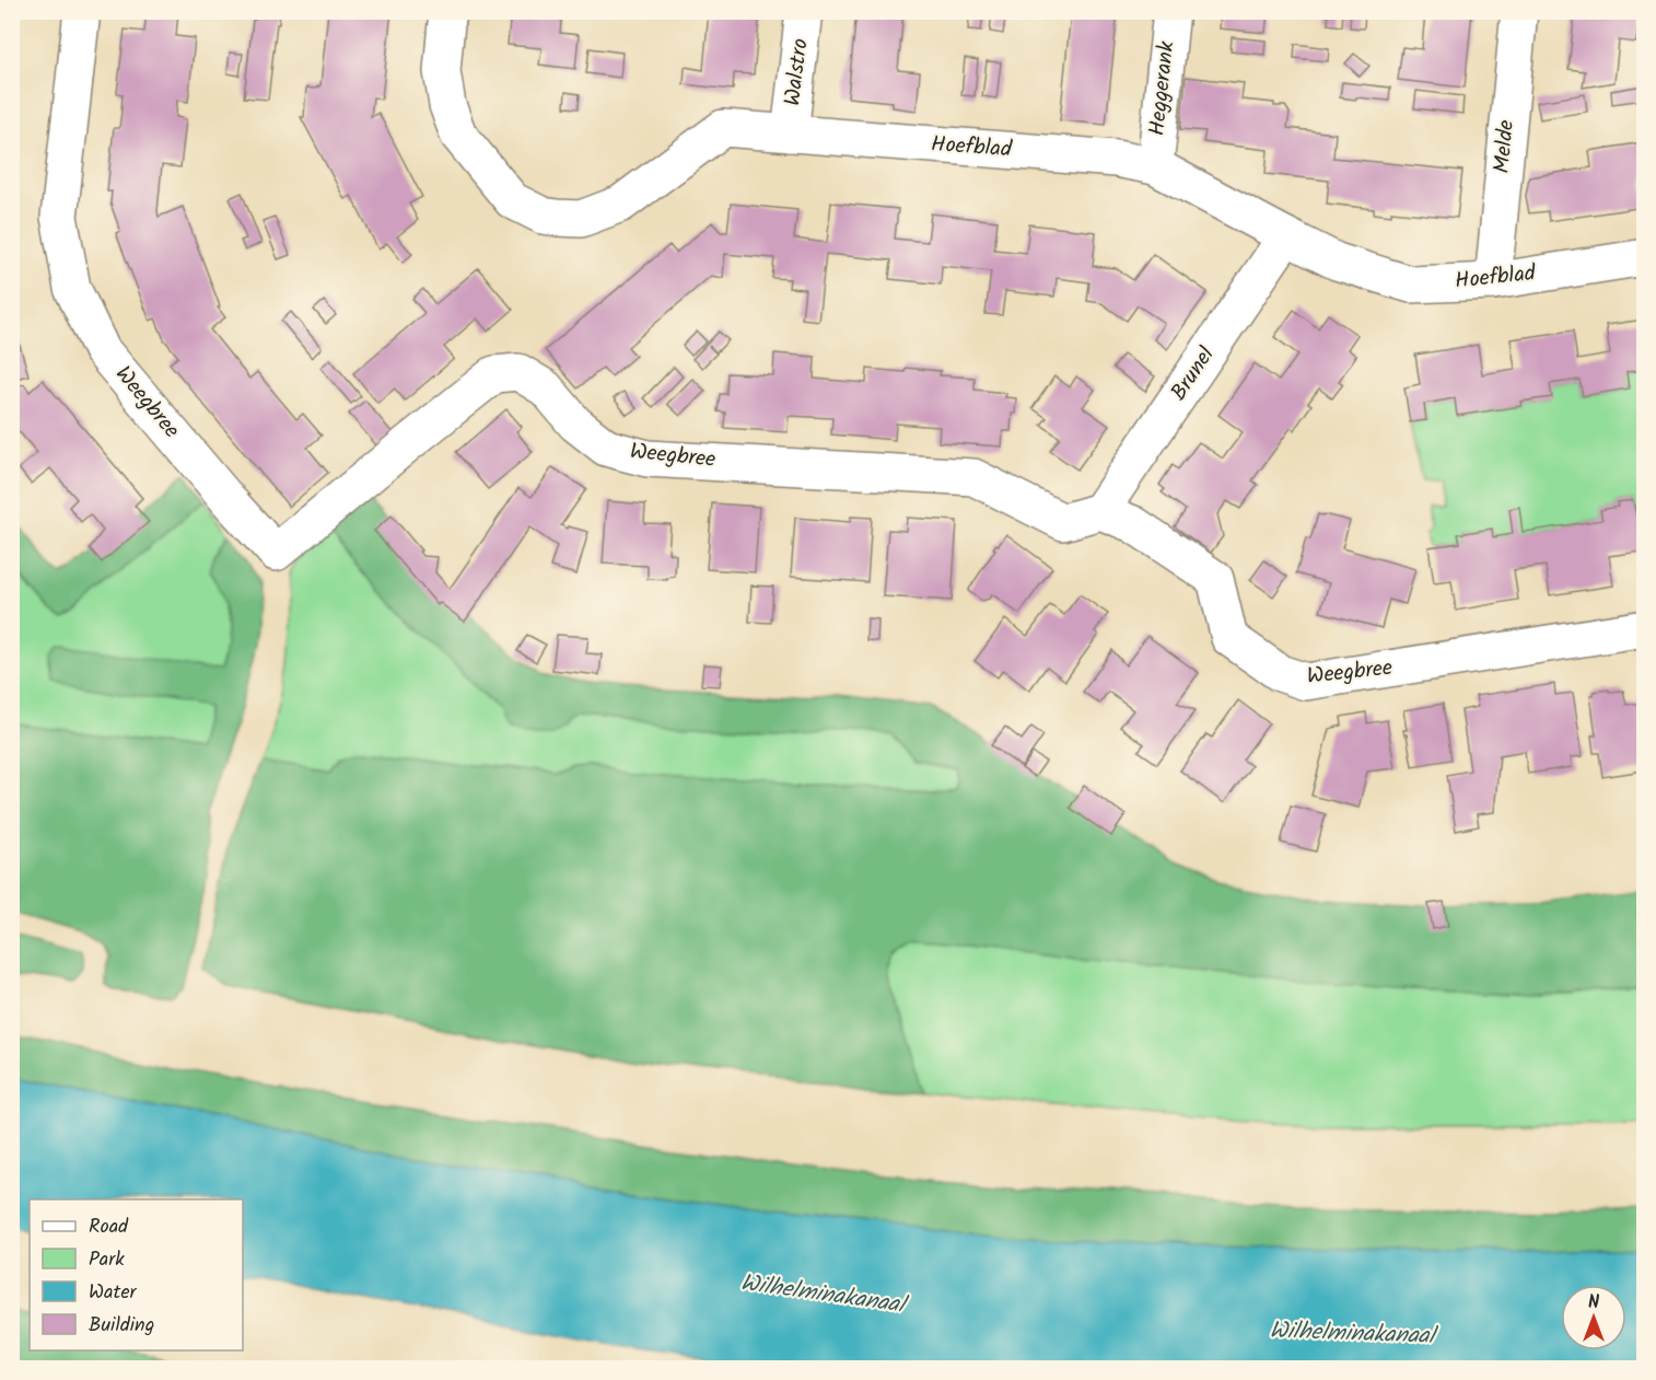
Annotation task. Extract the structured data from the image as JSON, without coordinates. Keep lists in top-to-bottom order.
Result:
{
  "streets": {
    "street": [
      "Walstro",
      "Heggerank",
      "Melde",
      "Hoefblad",
      "Brunel",
      "Weegbree"
    ]
  },
  "crossings": [
    ["Walstro", "Hoefblad"],
    ["Heggerank", "Hoefblad"],
    ["Melde", "Hoefblad"],
    ["Hoefblad", "Brunel"],
    ["Brunel", "Weegbree"]
  ],
  "water": ["Wilhelminakanaal"],
  "legend": [
    "Road",
    "Park",
    "Water",
    "Building"
  ],
  "north": "top"
}
